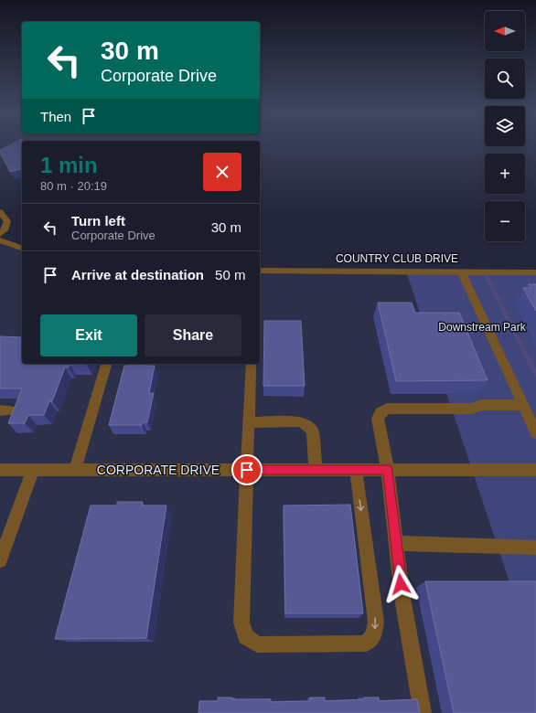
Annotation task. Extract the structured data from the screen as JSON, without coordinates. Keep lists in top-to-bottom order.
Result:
{
  "streets": {
    "street": ["COUNTRY CLUB DRIVE", "CORPORATE DRIVE"]
  },
  "parks": ["Downstream Park"],
  "north": "left",
  "page": {
    "map_buttons": ["+", "−"],
    "turn": ["30 m", "Corporate Drive"],
    "then": "Then",
    "heading": ["1 min", "80 m · 20:19"],
    "list": [
      {
        "name": "Turn left",
        "note": "Corporate Drive",
        "value": "30 m"
      },
      {
        "name": "Arrive at destination",
        "value": "50 m"
      }
    ],
    "buttons": ["Exit", "Share"]
  }
}
